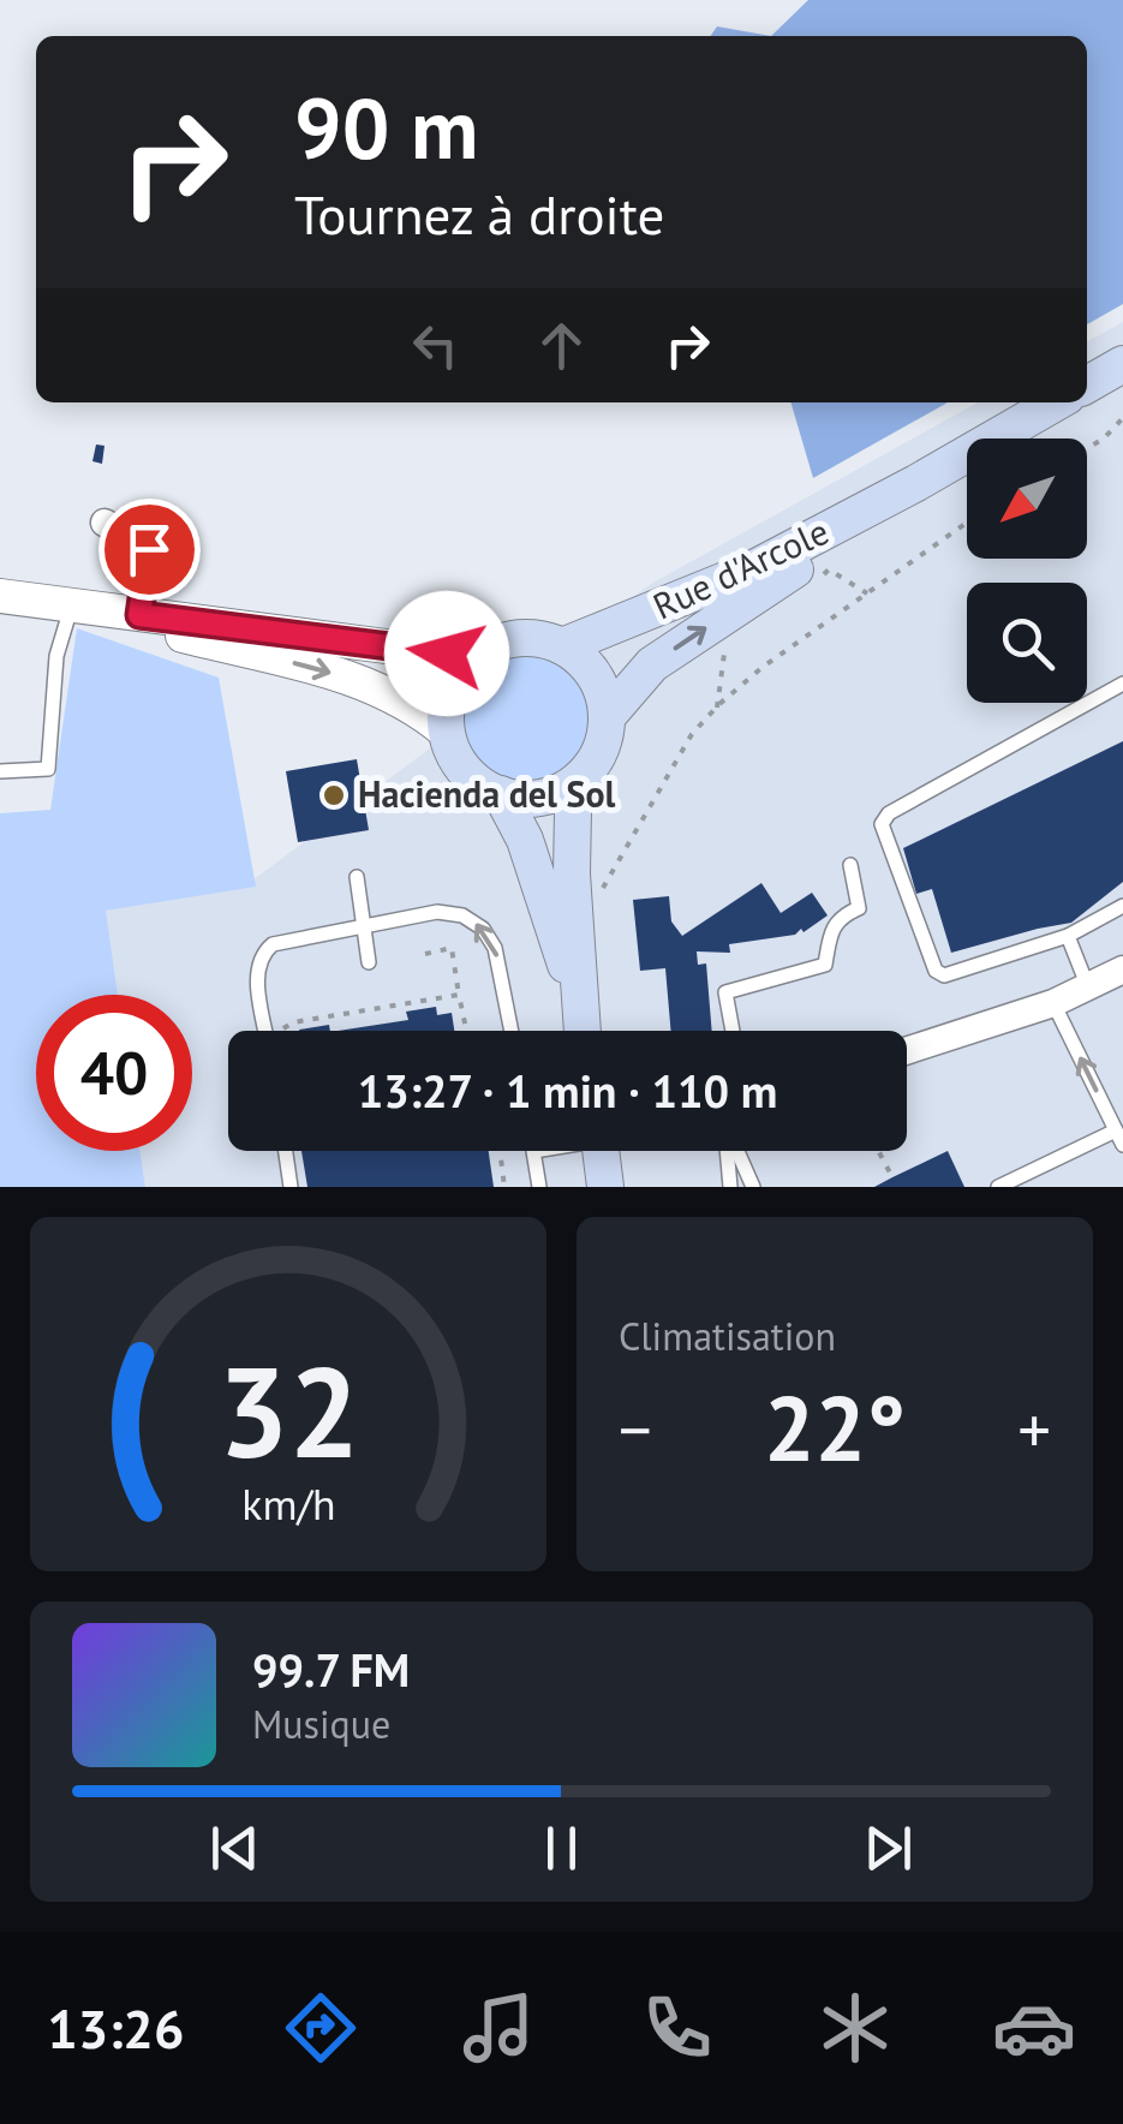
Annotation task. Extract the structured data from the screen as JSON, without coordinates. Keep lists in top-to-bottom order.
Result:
{
  "streets": {
    "main road": ["Rue d'Arcole"]
  },
  "places": ["Hacienda del Sol"],
  "north": "bottom left",
  "page": {
    "turn": ["90 m", "Tournez à droite"],
    "limit": "40",
    "trip": "13:27 · 1 min · 110 m",
    "tile": "Climatisation",
    "heat": ["−", "22°", "+"],
    "song": ["99.7 FM", "Musique"],
    "tabs": "13:26",
    "gauge": ["32", "km/h"]
  }
}
